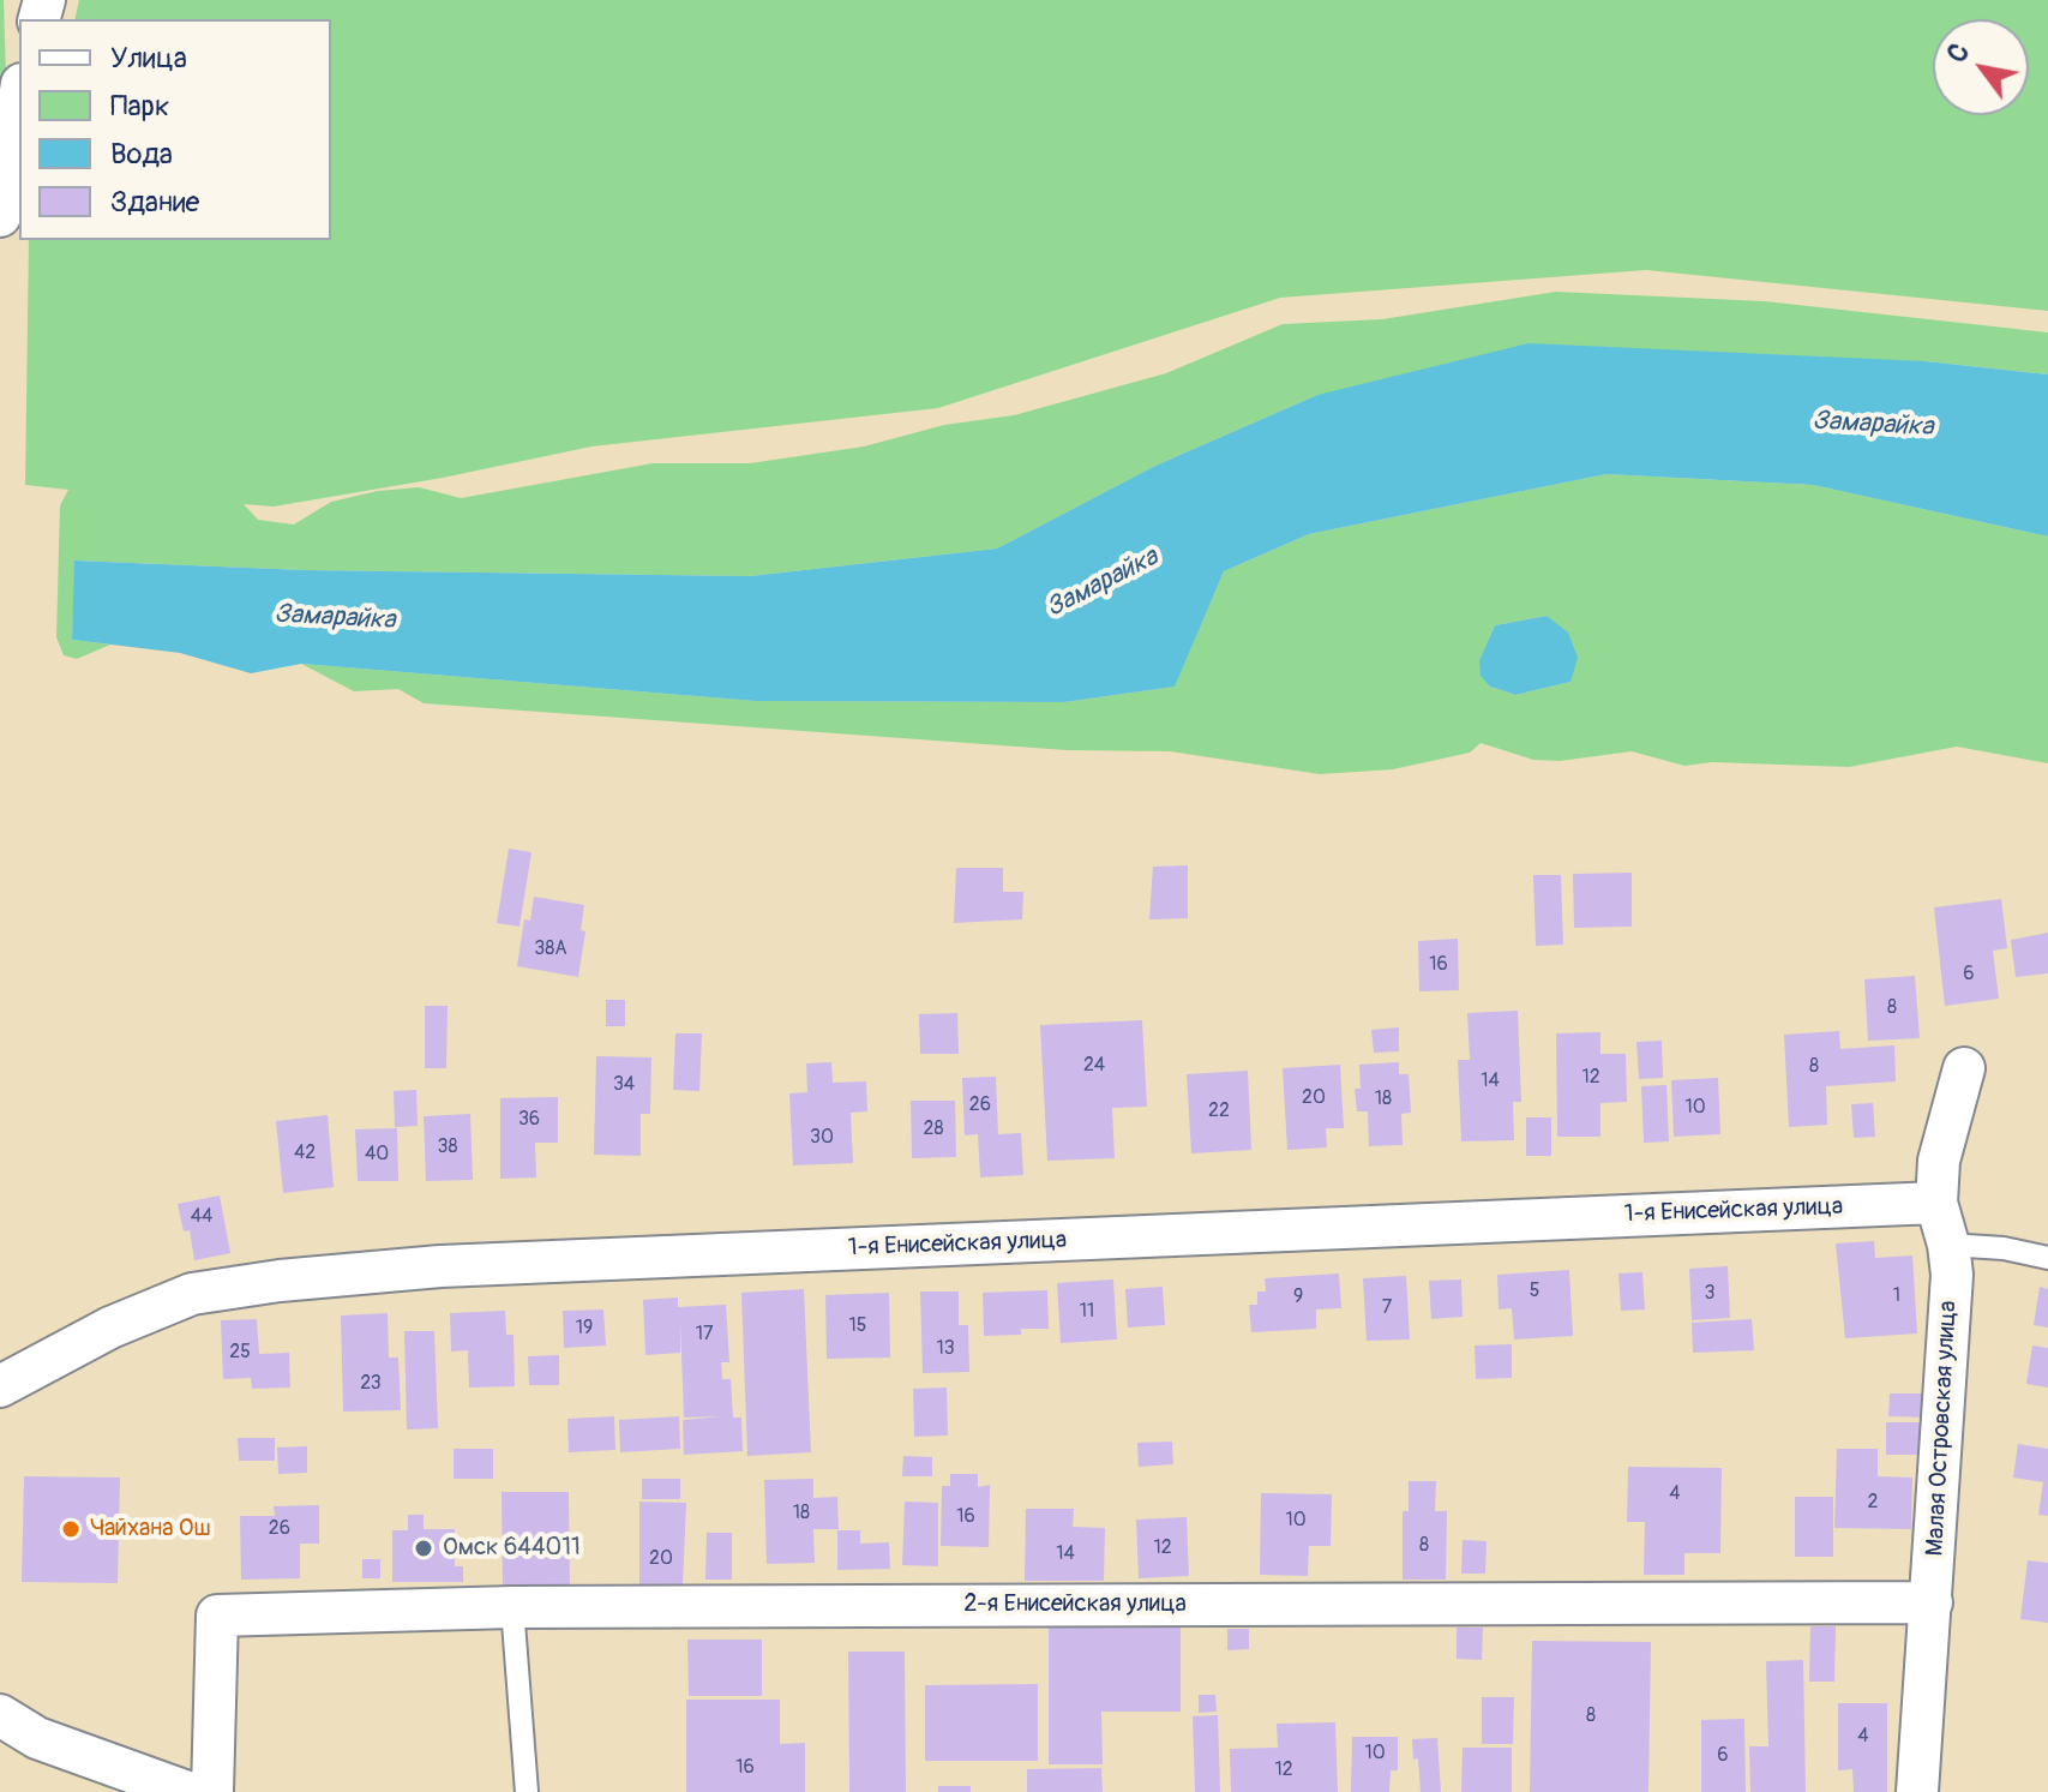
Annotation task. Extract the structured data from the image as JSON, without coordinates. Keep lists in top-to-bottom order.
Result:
{
  "streets": {
    "street": ["1-я Енисейская улица", "Малая Островская улица", "2-я Енисейская улица"]
  },
  "crossings": [
    ["1-я Енисейская улица", "Малая Островская улица"],
    ["Малая Островская улица", "2-я Енисейская улица"]
  ],
  "water": ["Замарайка"],
  "places": ["Чайхана Ош", "Омск 644011"],
  "house_numbers": [
    "38А",
    "16",
    "6",
    "8",
    "24",
    "8",
    "12",
    "14",
    "34",
    "20",
    "18",
    "26",
    "10",
    "22",
    "36",
    "28",
    "30",
    "38",
    "42",
    "40",
    "44",
    "5",
    "3",
    "1",
    "9",
    "7",
    "11",
    "15",
    "19",
    "17",
    "13",
    "25",
    "23",
    "4",
    "2",
    "18",
    "16",
    "10",
    "26",
    "8",
    "12",
    "14",
    "20",
    "8",
    "4",
    "10",
    "6",
    "16",
    "12"
  ],
  "legend": [
    "Улица",
    "Парк",
    "Вода",
    "Здание"
  ],
  "north": "top left"
}
